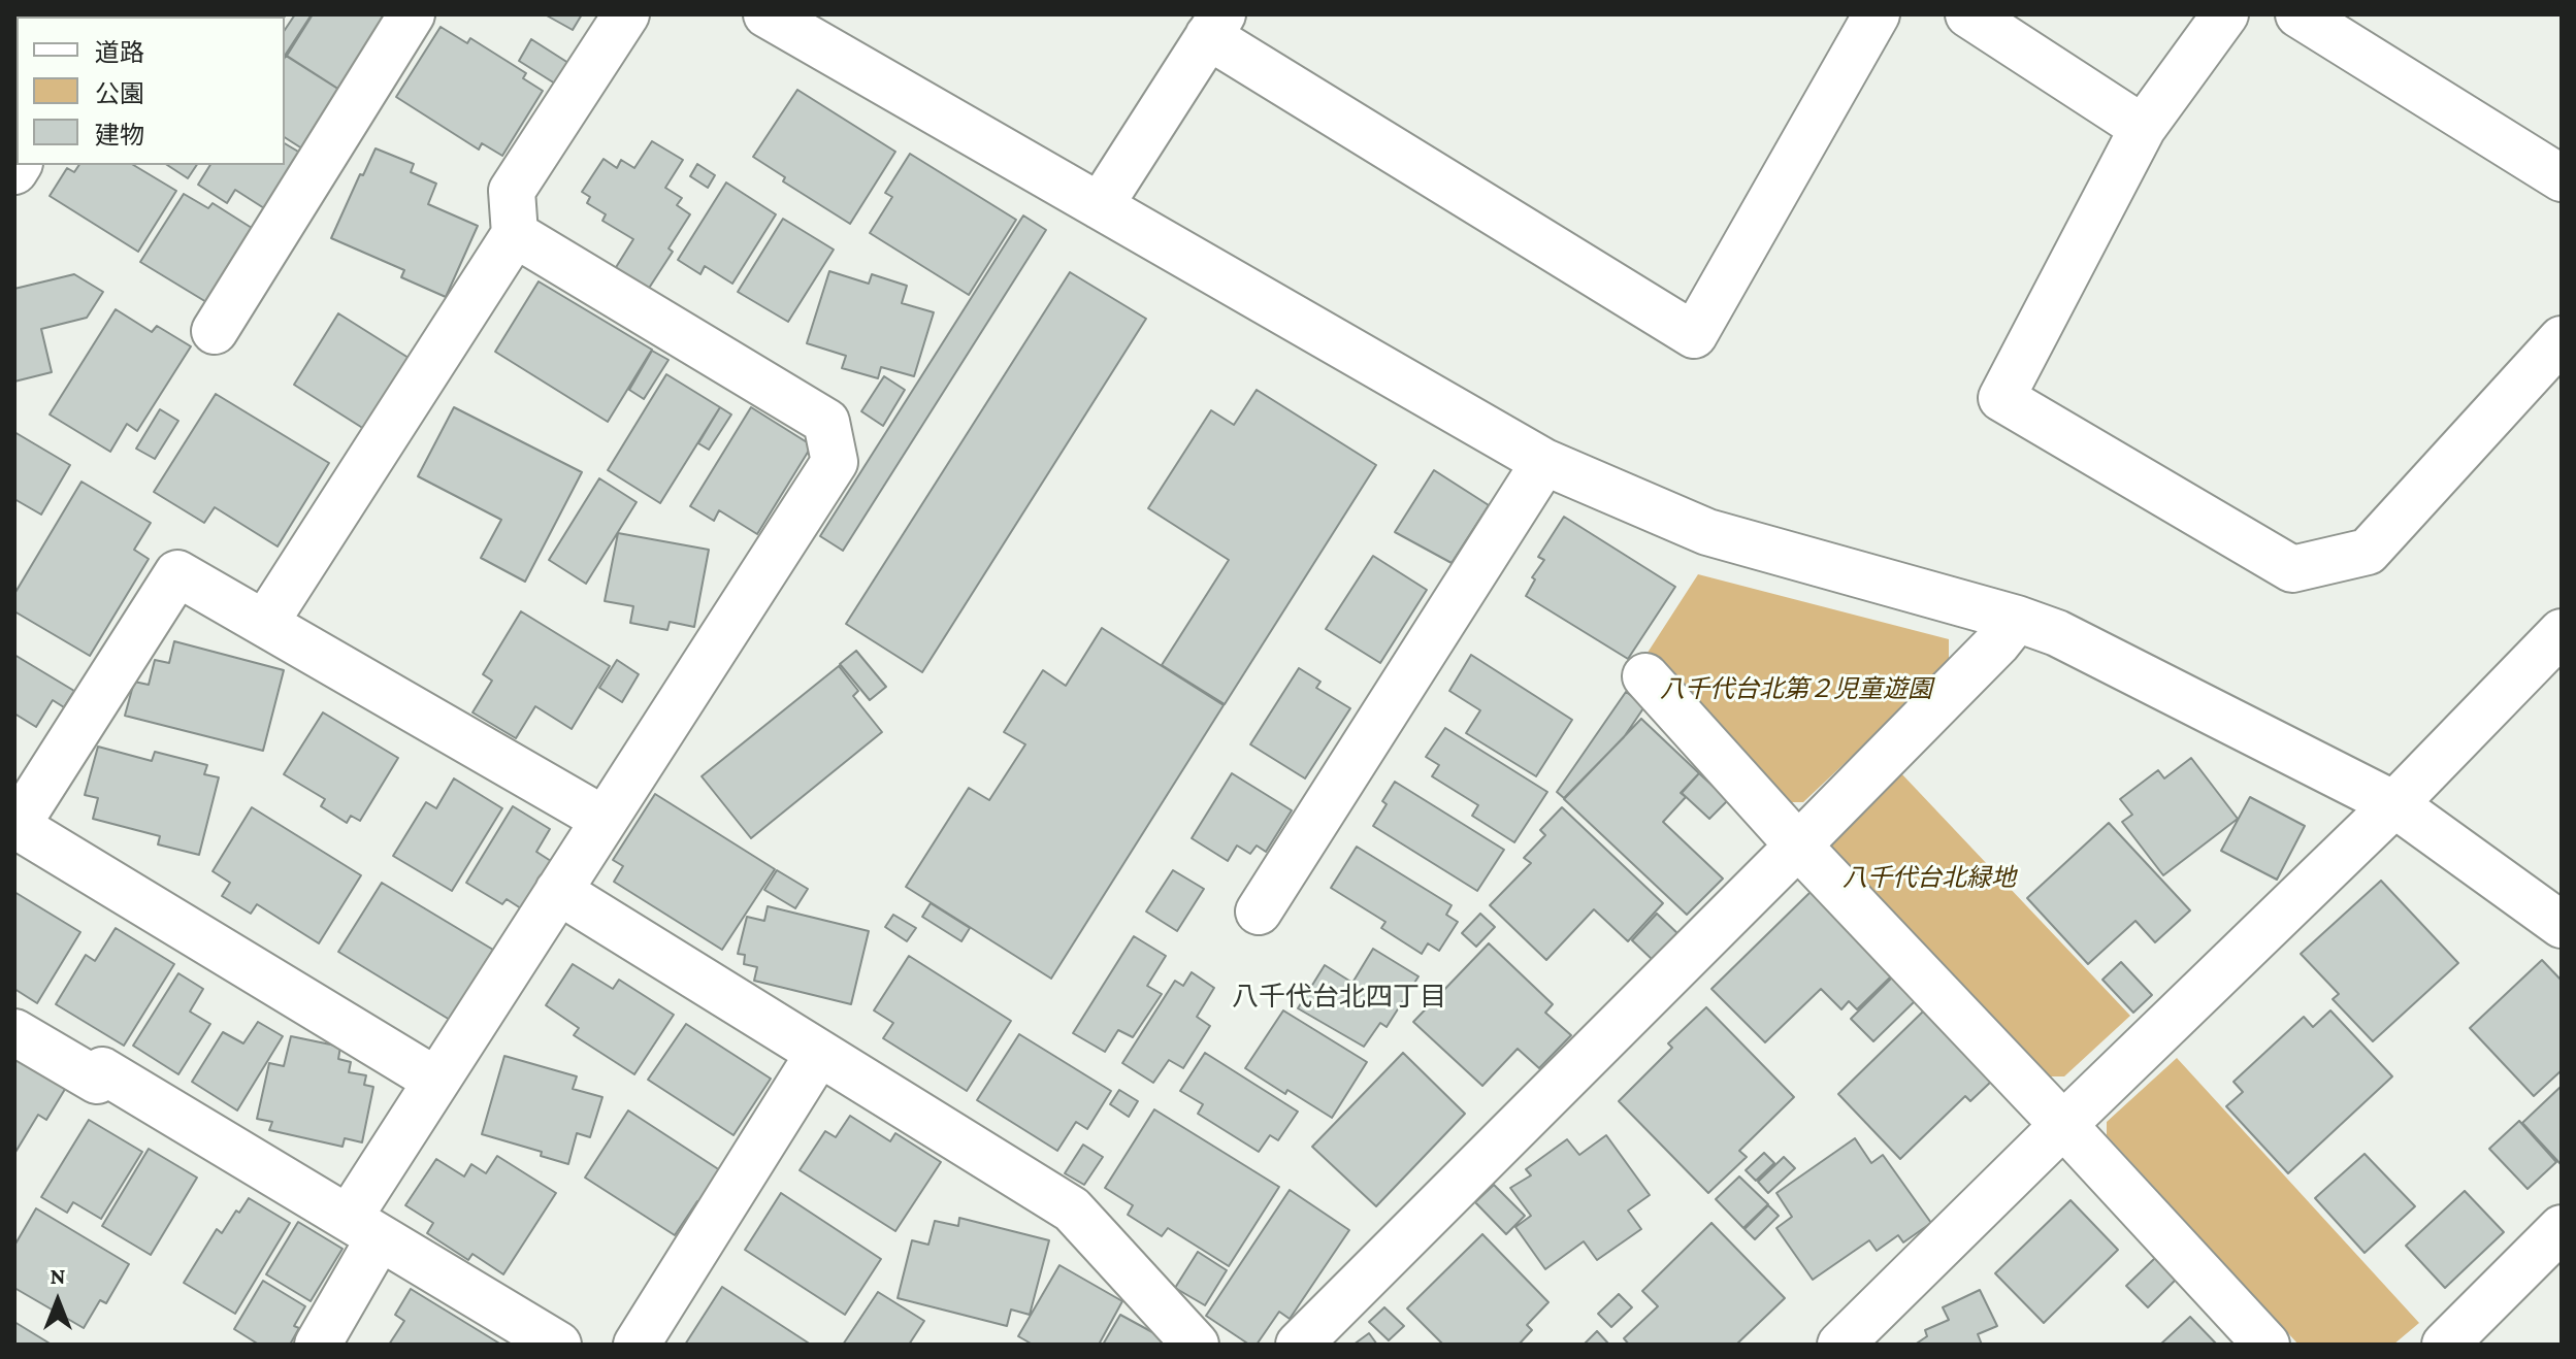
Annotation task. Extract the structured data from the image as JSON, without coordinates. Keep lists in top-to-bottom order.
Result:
{
  "districts": ["八千代台北四丁目"],
  "parks": ["八千代台北第２児童遊園", "八千代台北緑地"],
  "legend": ["道路", "公園", "建物"],
  "north": "top"
}
